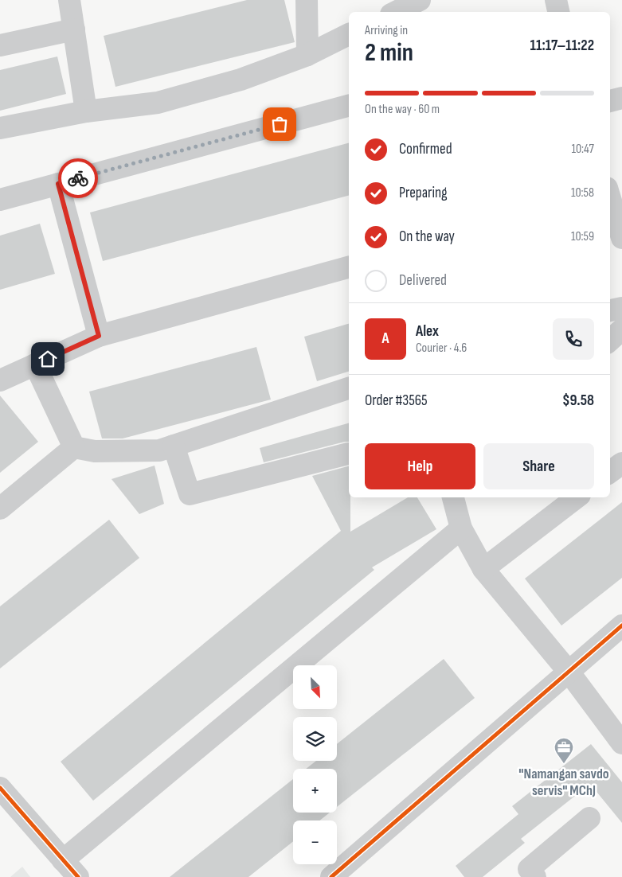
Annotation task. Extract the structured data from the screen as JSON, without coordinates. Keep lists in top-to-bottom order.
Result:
{
  "places": {
    "office": ["\"Namangan savdo servis\" MChJ"]
  },
  "north": "bottom right",
  "page": {
    "heading": ["2 min", "Arriving in", "11:17–11:22"],
    "panel": [
      "Alex",
      "Courier · 4.6",
      "Order #3565",
      "$9.58"
    ],
    "bar": "On the way · 60 m",
    "list": [
      ["Confirmed", "10:47"],
      ["Preparing", "10:58"],
      ["On the way", "10:59"],
      "Delivered"
    ],
    "round": "A",
    "buttons": ["Help", "Share"],
    "map_buttons": ["+", "−"]
  }
}
